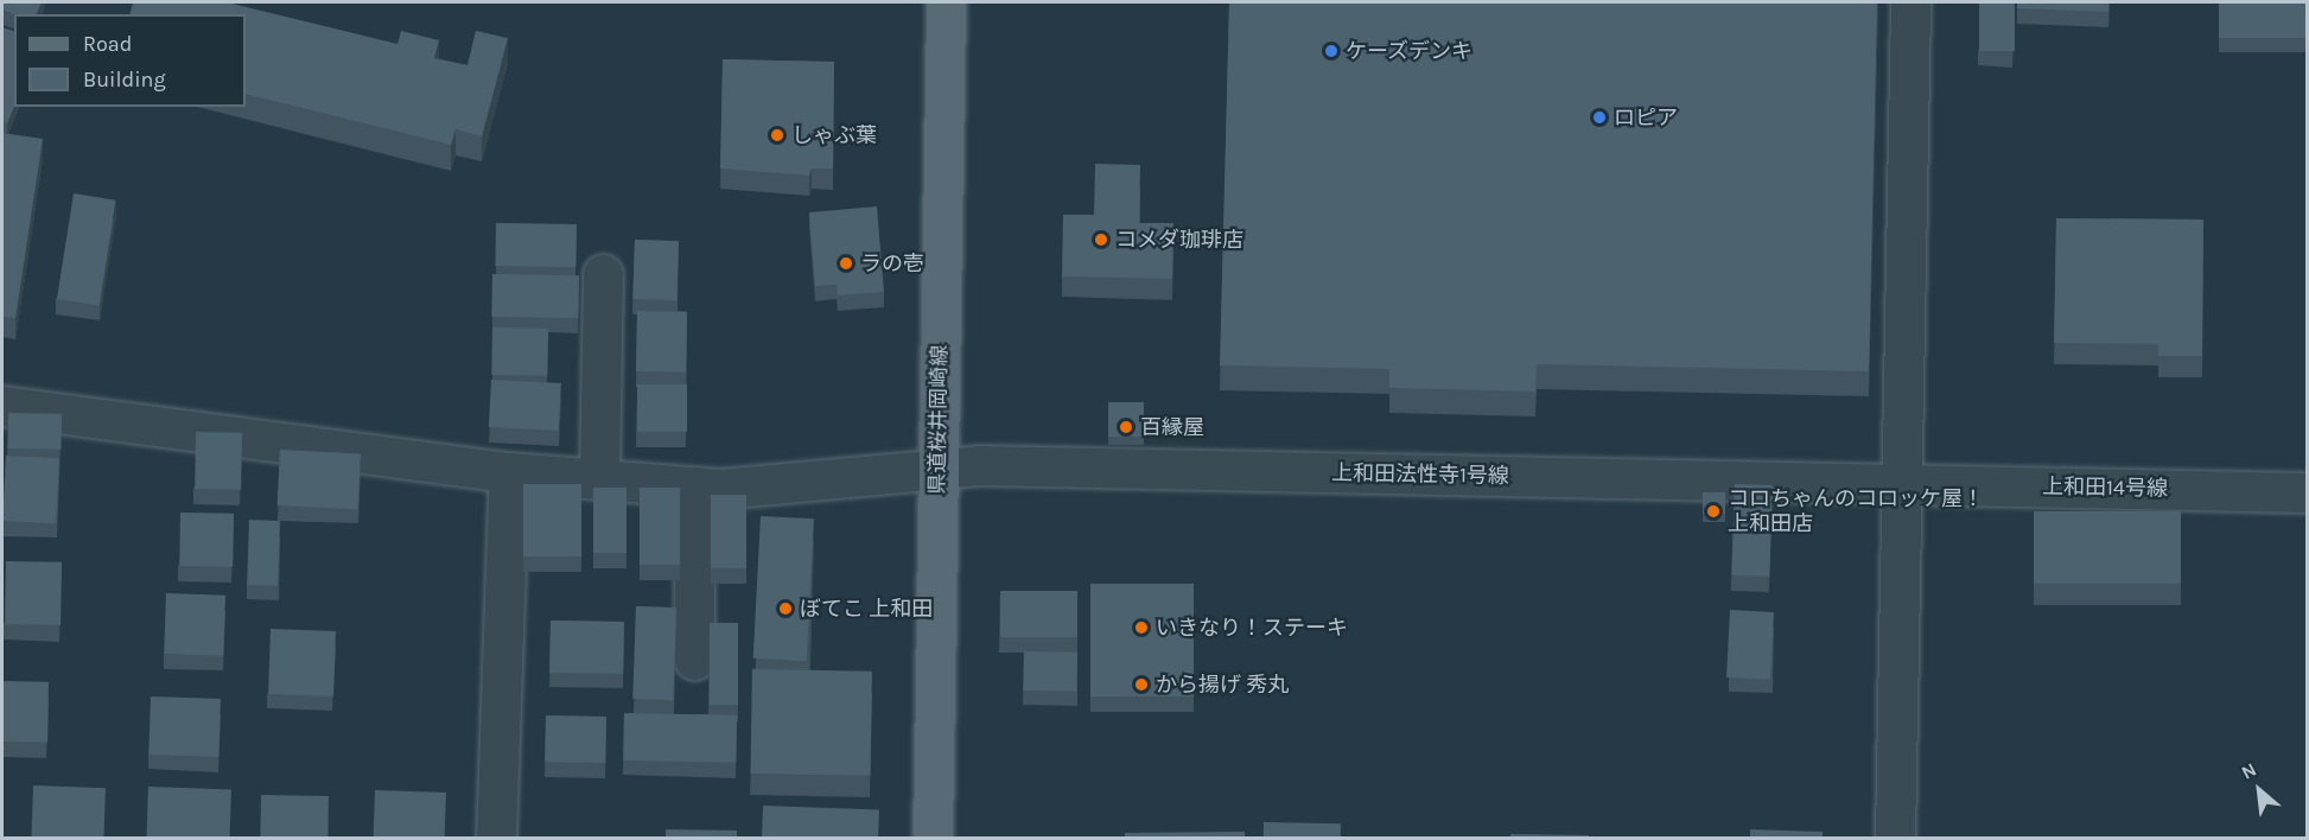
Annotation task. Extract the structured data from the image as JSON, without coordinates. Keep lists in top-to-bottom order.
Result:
{
  "streets": {
    "main road": ["県道桜井岡崎線"],
    "street": ["上和田法性寺1号線", "上和田14号線"]
  },
  "crossings": [
    ["県道桜井岡崎線", "上和田法性寺1号線"],
    ["上和田法性寺1号線", "上和田14号線"]
  ],
  "places": [
    "ケーズデンキ",
    "ロピア",
    "しゃぶ葉",
    "コメダ珈琲店",
    "ラの壱",
    "百縁屋",
    "コロちゃんのコロッケ屋！ 上和田店",
    "ぼてこ 上和田",
    "いきなり！ステーキ",
    "から揚げ 秀丸"
  ],
  "legend": ["Road", "Building"],
  "north": "top left"
}
